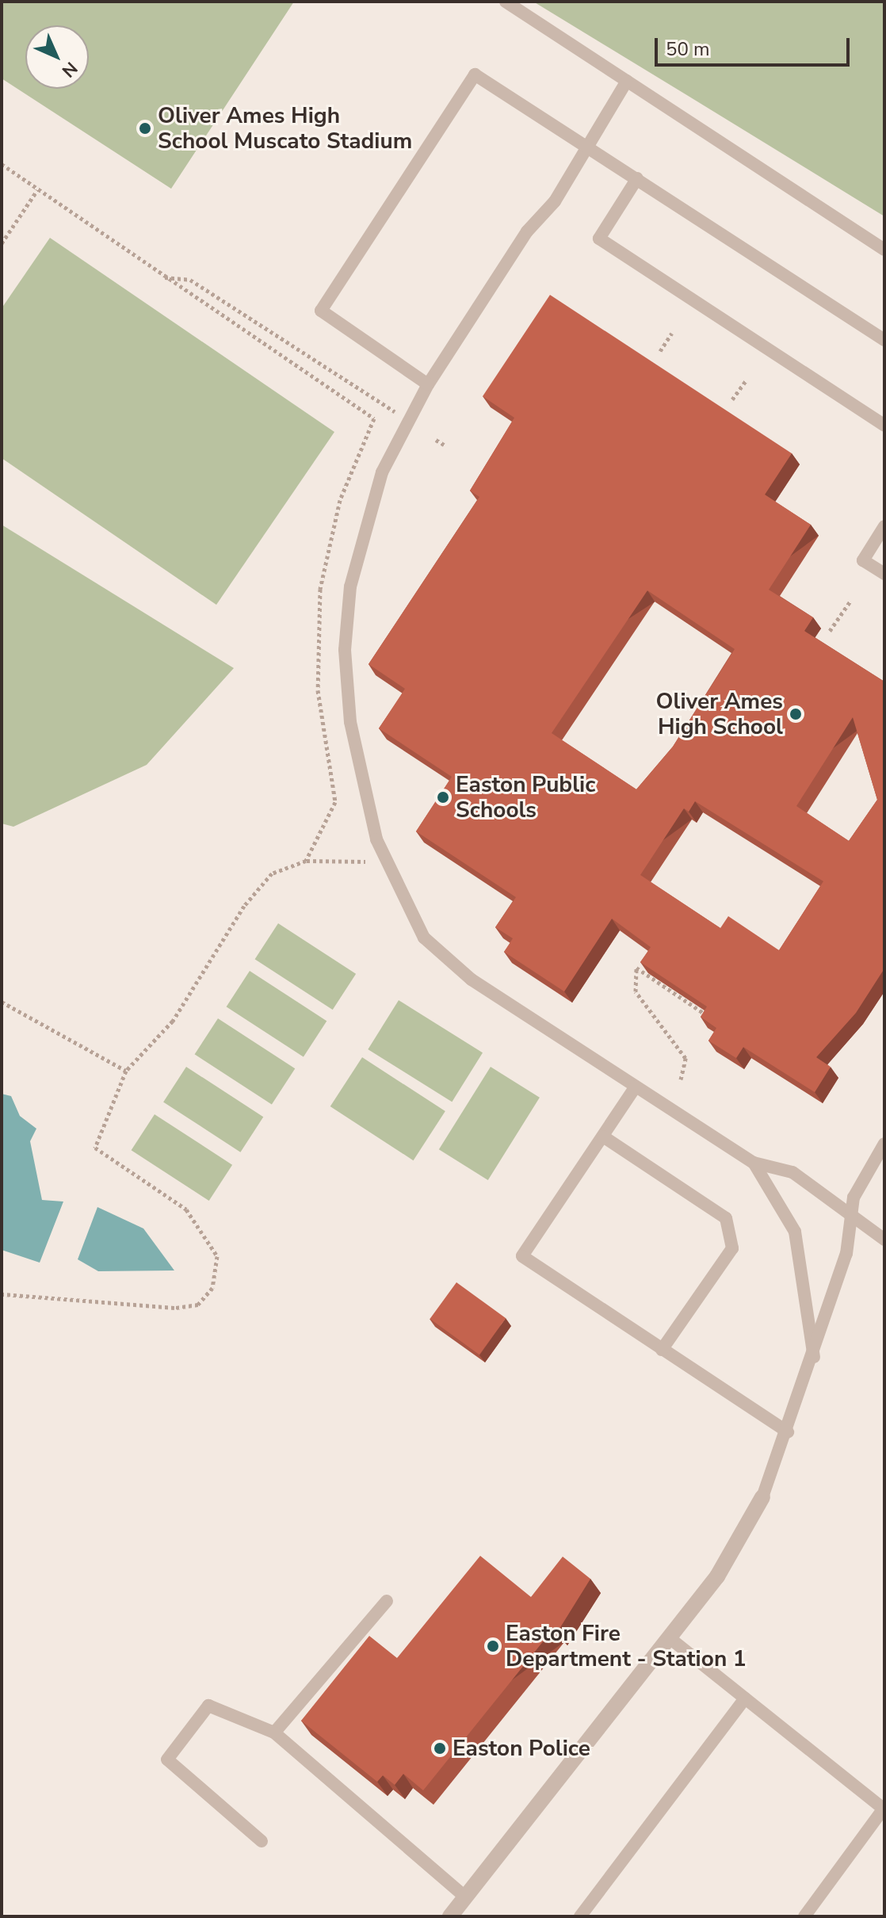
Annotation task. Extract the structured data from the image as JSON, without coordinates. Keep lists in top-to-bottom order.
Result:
{
  "places": [
    "Oliver Ames High School Muscato Stadium",
    "Oliver Ames High School",
    "Easton Public Schools",
    "Easton Fire Department - Station 1",
    "Easton Police"
  ],
  "scale_bar": "50 m",
  "north": "bottom right"
}
